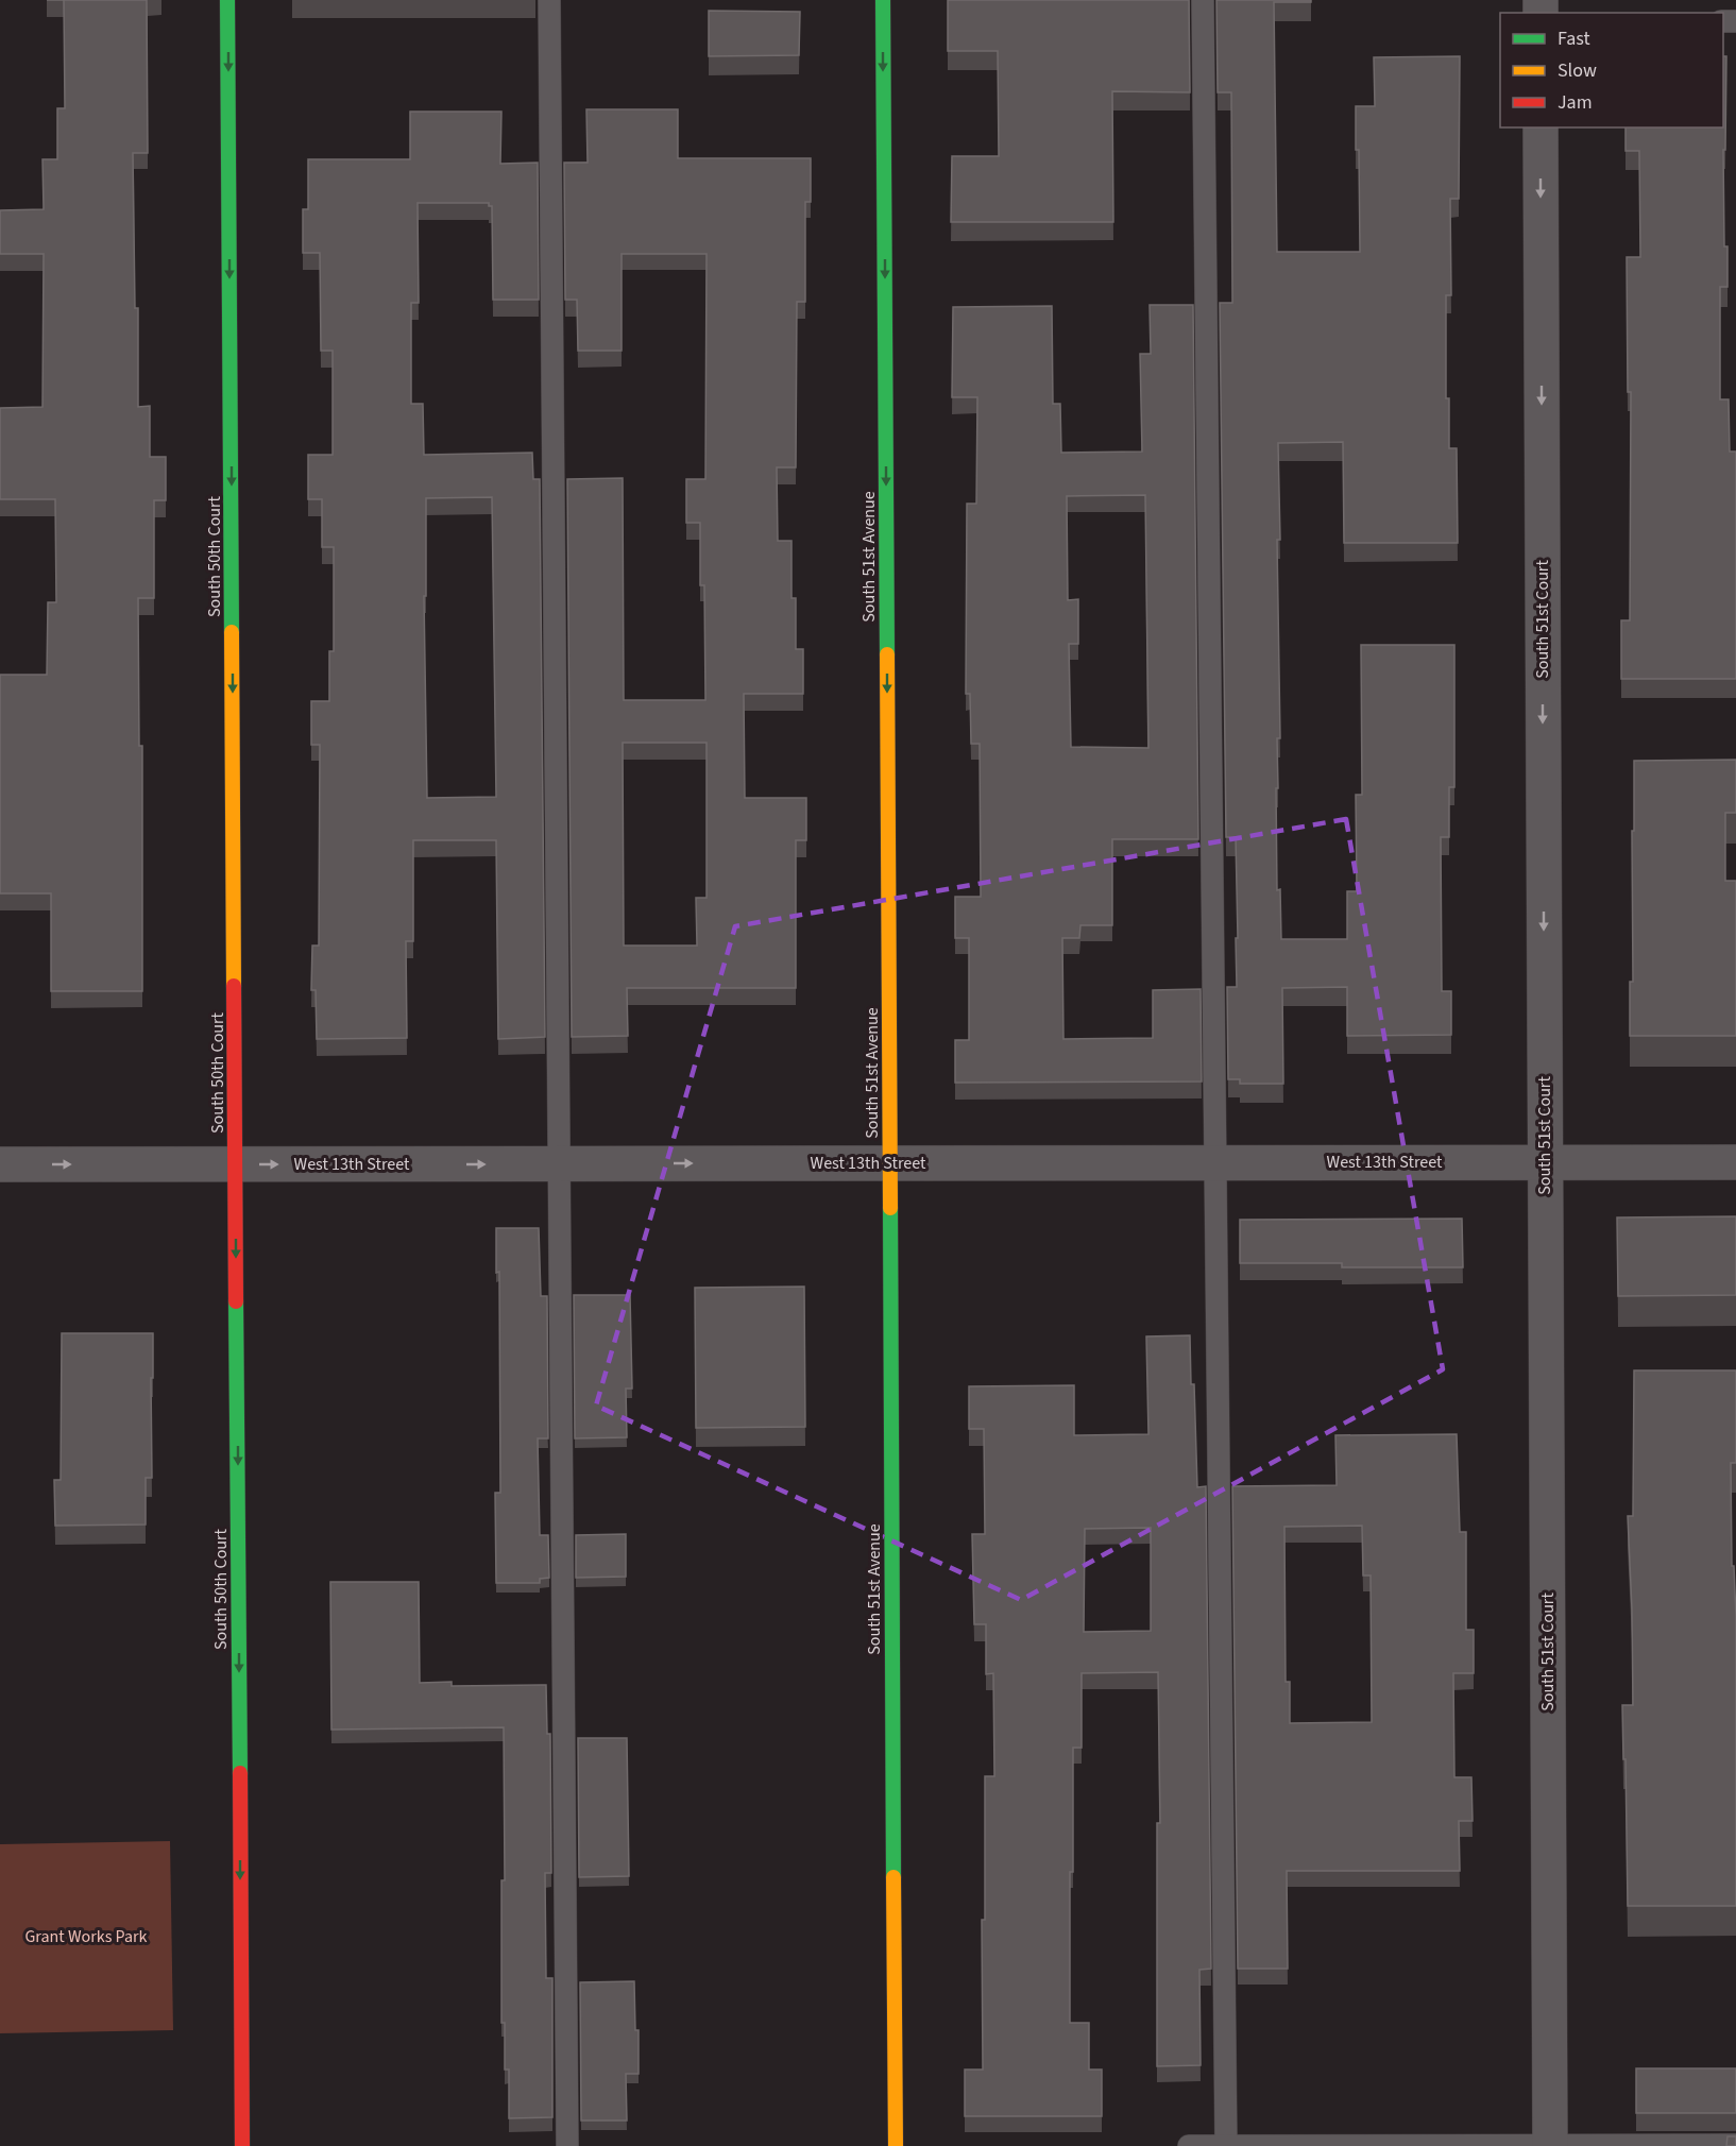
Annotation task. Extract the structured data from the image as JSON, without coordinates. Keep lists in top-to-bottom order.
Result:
{
  "streets": {
    "street": [
      "South 50th Court",
      "South 51st Avenue",
      "South 51st Court",
      "West 13th Street"
    ]
  },
  "crossings": [
    ["South 50th Court", "West 13th Street"],
    ["South 51st Avenue", "West 13th Street"],
    ["South 51st Court", "West 13th Street"]
  ],
  "one_way": [
    "South 50th Court",
    "South 51st Avenue",
    "South 51st Court",
    "West 13th Street"
  ],
  "parks": ["Grant Works Park"],
  "legend": ["Fast", "Slow", "Jam"]
}
